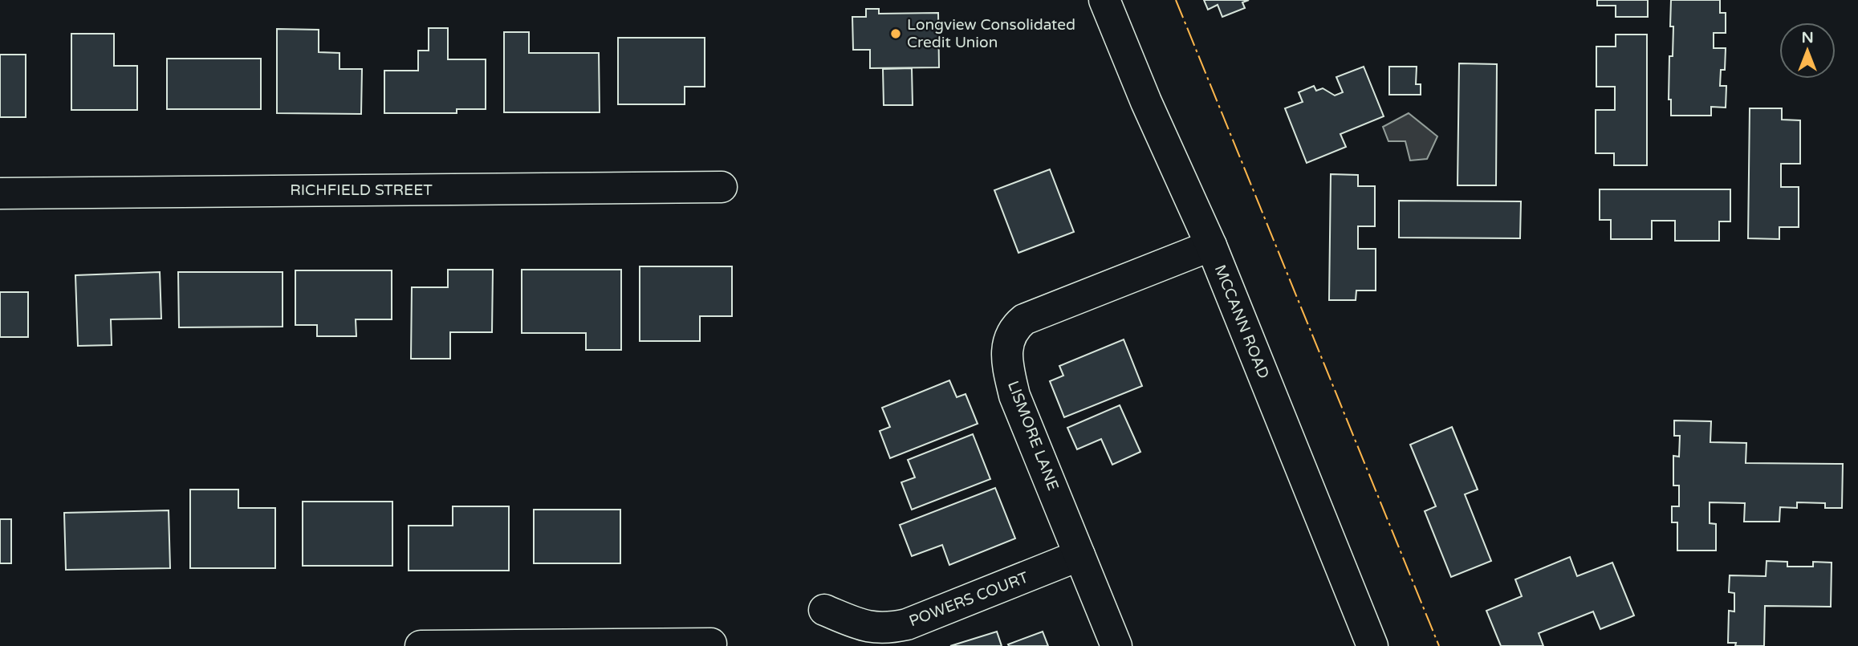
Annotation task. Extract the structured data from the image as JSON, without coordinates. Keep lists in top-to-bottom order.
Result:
{
  "streets": {
    "street": [
      "RICHFIELD STREET",
      "MCCANN ROAD",
      "LISMORE LANE",
      "POWERS COURT"
    ]
  },
  "crossings": [
    ["MCCANN ROAD", "LISMORE LANE"],
    ["LISMORE LANE", "POWERS COURT"]
  ],
  "places": ["Longview Consolidated Credit Union"],
  "north": "top"
}
